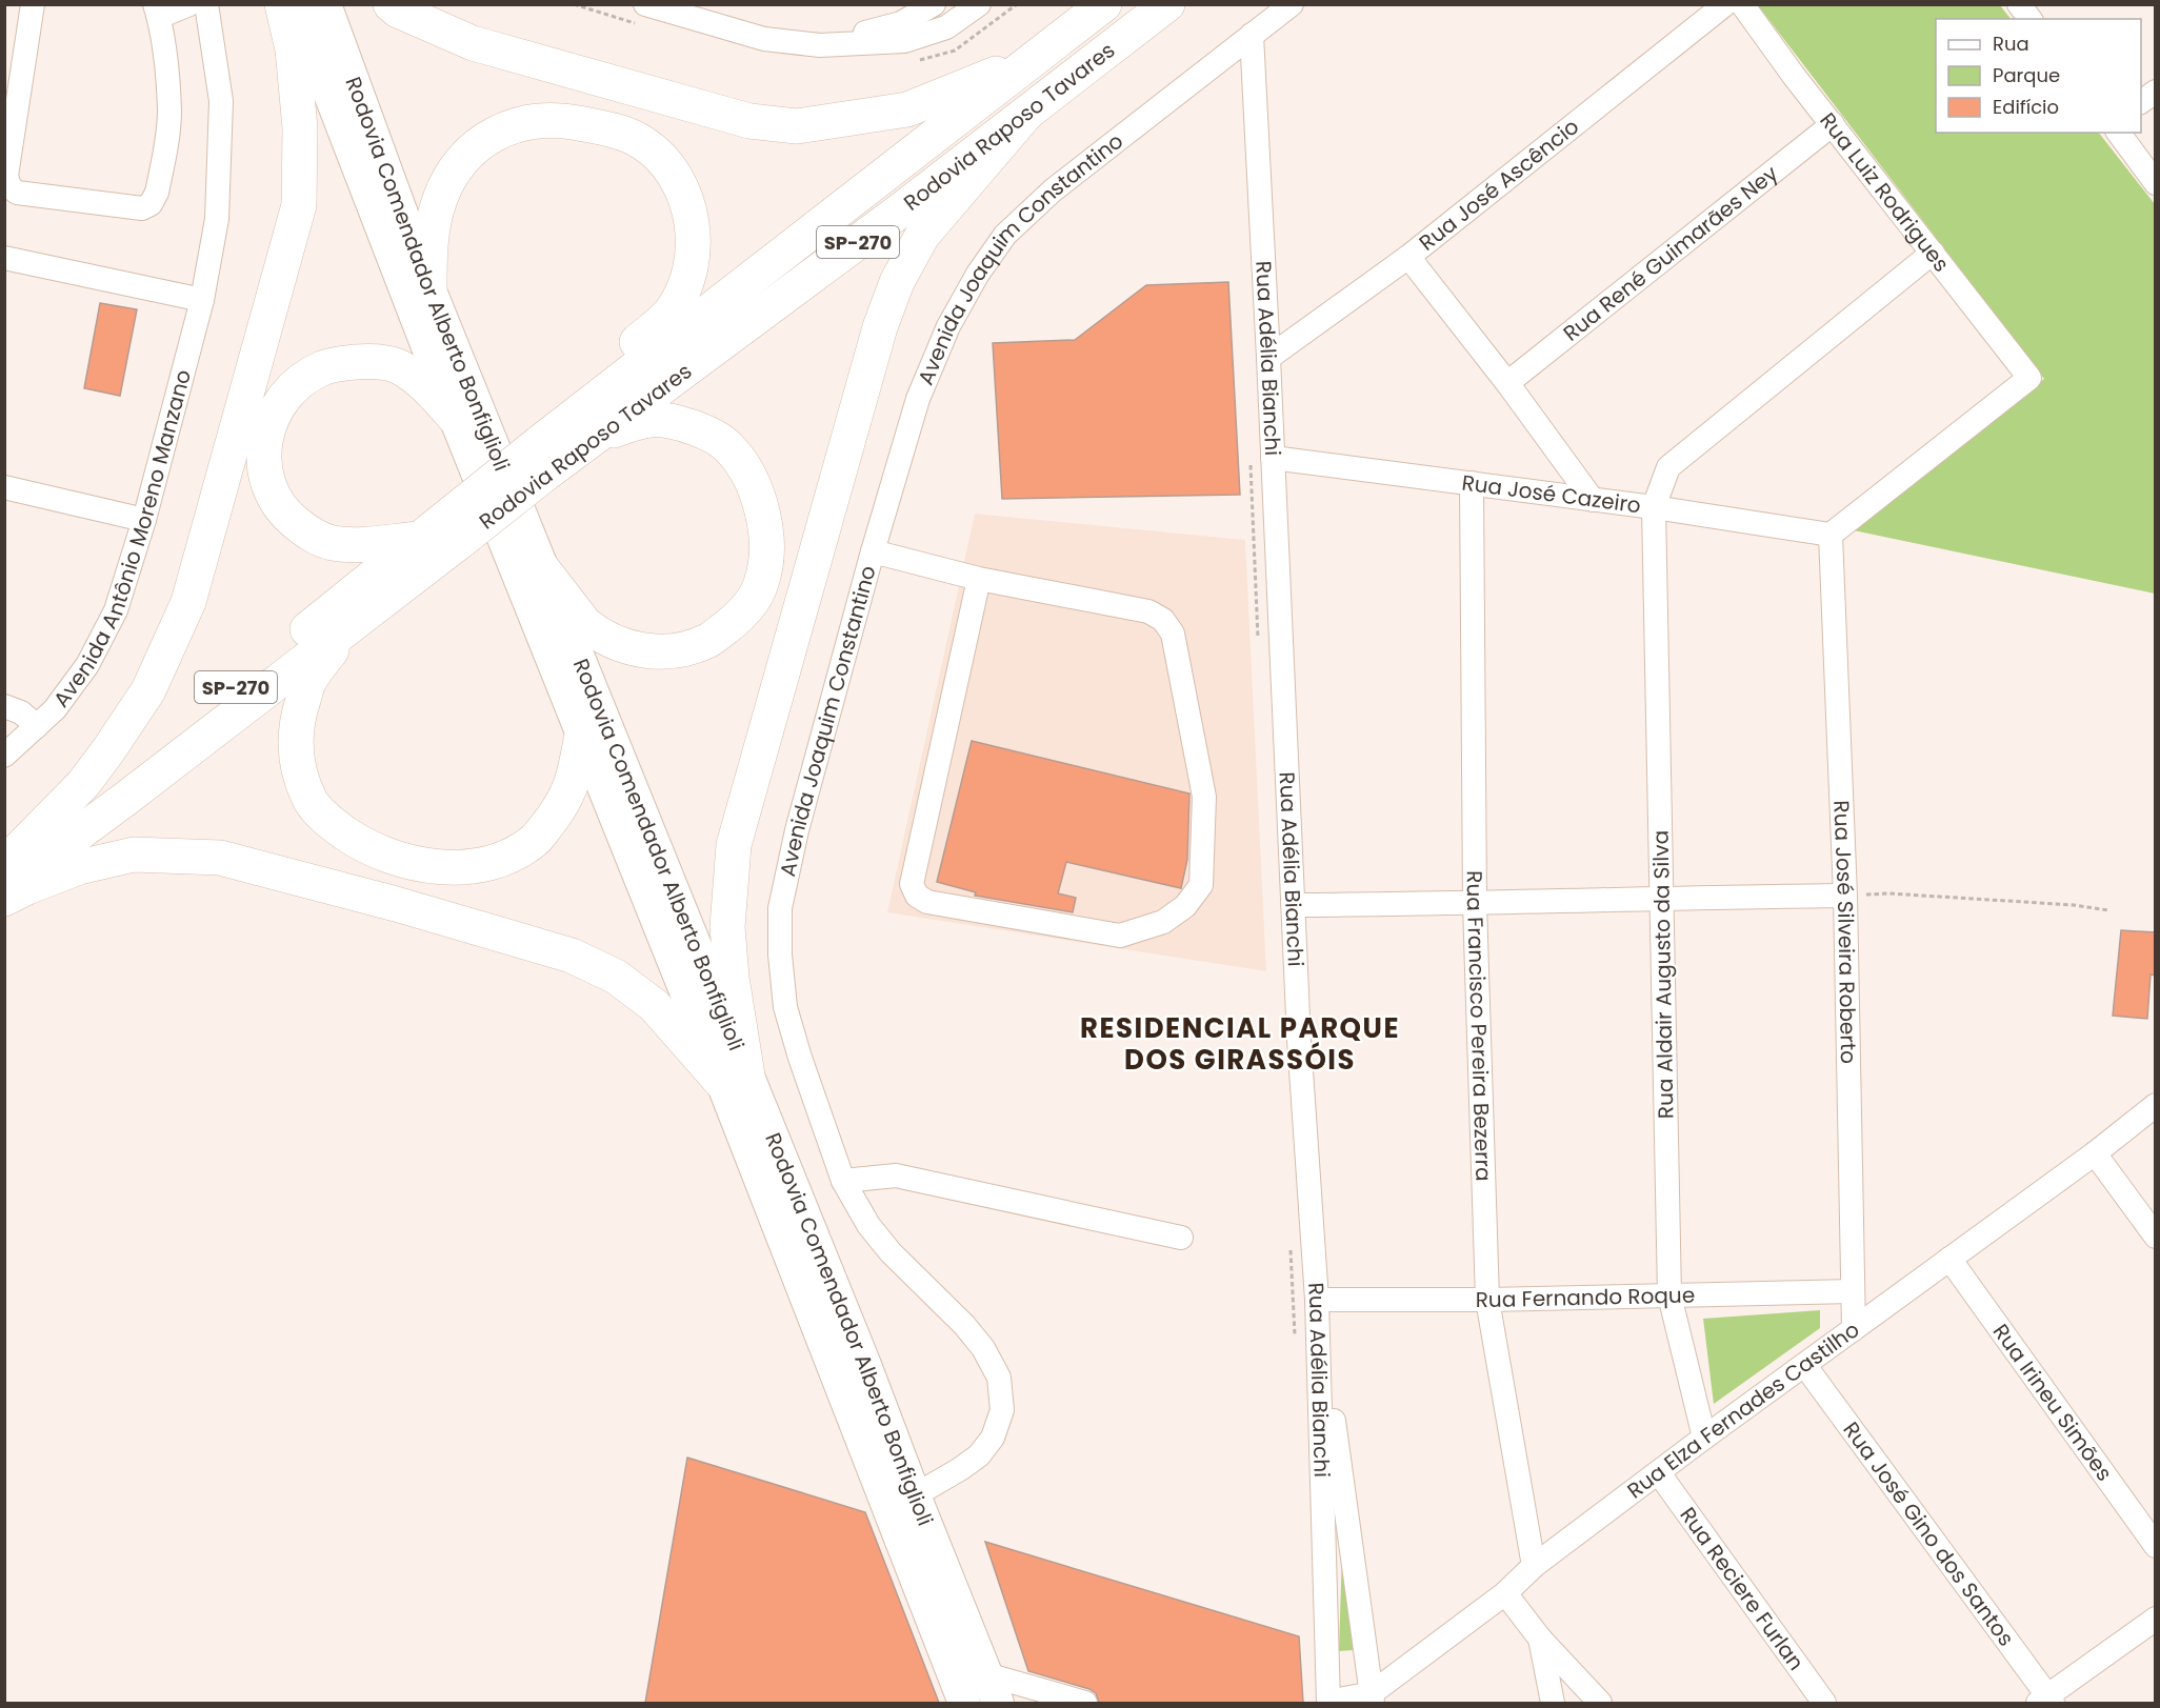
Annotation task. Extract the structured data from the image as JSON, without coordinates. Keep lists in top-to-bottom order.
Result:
{
  "streets": {
    "highway": ["Rodovia Raposo Tavares", "SP-270"],
    "main road": ["Rodovia Comendador Alberto Bonfiglioli"],
    "street": [
      "Rua José Ascêncio",
      "Rua Luiz Rodrigues",
      "Rua René Guimarães Ney",
      "Avenida Joaquim Constantino",
      "Rua Adélia Bianchi",
      "Rua José Cazeiro",
      "Avenida Antônio Moreno Manzano",
      "Rua José Silveira Roberto",
      "Rua Aldair Augusto da Silva",
      "Rua Francisco Pereira Bezerra",
      "Rua Fernando Roque",
      "Rua Irineu Simões",
      "Rua Elza Fernades Castilho",
      "Rua José Gino dos Santos",
      "Rua Reciere Furlan"
    ]
  },
  "crossings": [
    ["Rua José Ascêncio", "Rua Adélia Bianchi"],
    ["Rua Luiz Rodrigues", "Rua René Guimarães Ney"],
    ["Rua Luiz Rodrigues", "Rua José Cazeiro"],
    ["Rua Luiz Rodrigues", "Rua José Silveira Roberto"],
    ["Avenida Joaquim Constantino", "Rodovia Comendador Alberto Bonfiglioli"],
    ["Avenida Joaquim Constantino", "Rua Adélia Bianchi"],
    ["Rua Adélia Bianchi", "Rua José Cazeiro"],
    ["Rua Adélia Bianchi", "Rua Fernando Roque"],
    ["Rua Adélia Bianchi", "Rua Elza Fernades Castilho"],
    ["Rua José Cazeiro", "Rua José Silveira Roberto"],
    ["Rua José Cazeiro", "Rua Aldair Augusto da Silva"],
    ["Rua José Cazeiro", "Rua Francisco Pereira Bezerra"],
    ["Rua José Silveira Roberto", "Rua Fernando Roque"],
    ["Rua José Silveira Roberto", "Rua Elza Fernades Castilho"],
    ["Rua Aldair Augusto da Silva", "Rua Fernando Roque"],
    ["Rua Aldair Augusto da Silva", "Rua Elza Fernades Castilho"],
    ["Rua Francisco Pereira Bezerra", "Rua Fernando Roque"],
    ["Rua Francisco Pereira Bezerra", "Rua Elza Fernades Castilho"],
    ["Rua Irineu Simões", "Rua Elza Fernades Castilho"],
    ["Rua Elza Fernades Castilho", "Rua José Gino dos Santos"],
    ["Rua Elza Fernades Castilho", "Rua Reciere Furlan"]
  ],
  "districts": ["RESIDENCIAL PARQUE DOS GIRASSÓIS"],
  "legend": ["Rua", "Parque", "Edifício"]
}
